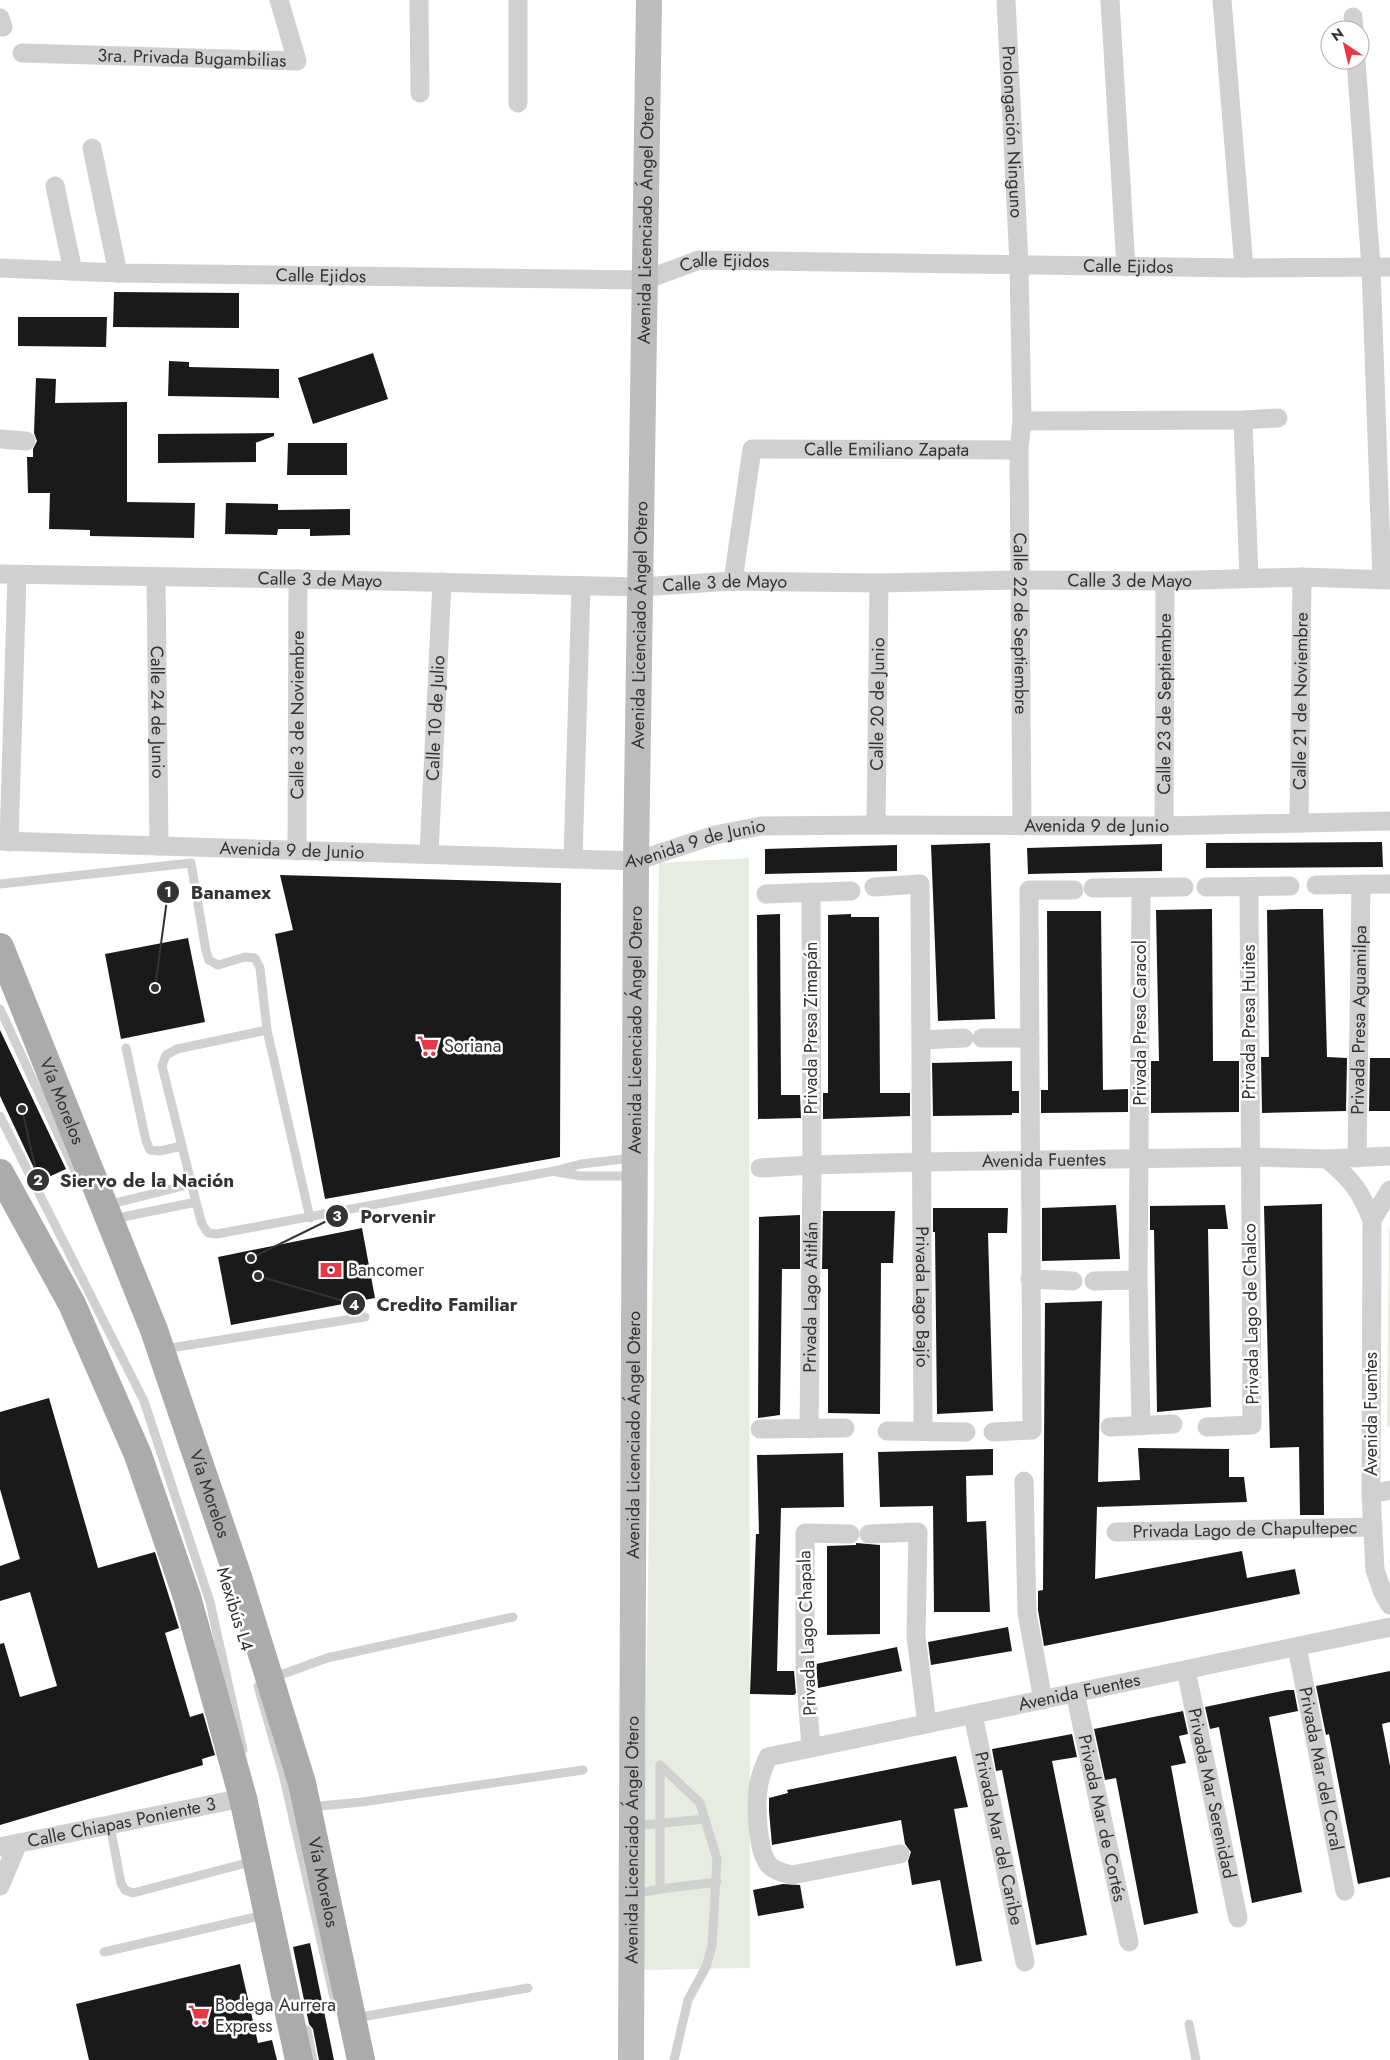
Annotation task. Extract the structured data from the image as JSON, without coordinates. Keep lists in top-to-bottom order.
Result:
{
  "streets": {
    "main road": ["Avenida Licenciado Ángel Otero", "Vía Morelos"],
    "street": [
      "3ra. Privada Bugambilias",
      "Prolongación Ninguno",
      "Calle Ejidos",
      "Calle Emiliano Zapata",
      "Calle 3 de Mayo",
      "Calle 22 de Septiembre",
      "Calle 21 de Noviembre",
      "Calle 20 de Junio",
      "Calle 23 de Septiembre",
      "Calle 24 de Junio",
      "Calle 3 de Noviembre",
      "Calle 10 de Julio",
      "Avenida 9 de Junio",
      "Privada Presa Aguamilpa",
      "Privada Presa Huites",
      "Privada Presa Caracol",
      "Privada Presa Zimapán",
      "Avenida Fuentes",
      "Privada Lago Atitlán",
      "Privada Lago Bajío",
      "Privada Lago de Chalco",
      "Privada Lago de Chapultepec",
      "Privada Lago Chapala",
      "Privada Mar del Coral",
      "Privada Mar Serenidad",
      "Privada Mar de Cortés",
      "Calle Chiapas Poniente 3",
      "Privada Mar del Caribe"
    ],
    "lane": ["Mexibús L4"]
  },
  "crossings": [
    ["Prolongación Ninguno", "Calle Ejidos"],
    ["Prolongación Ninguno", "Calle 22 de Septiembre"],
    ["Avenida Licenciado Ángel Otero", "Calle Ejidos"],
    ["Avenida Licenciado Ángel Otero", "Calle 3 de Mayo"],
    ["Avenida Licenciado Ángel Otero", "Avenida 9 de Junio"],
    ["Calle Ejidos", "Calle 22 de Septiembre"],
    ["Calle Emiliano Zapata", "Calle 3 de Mayo"],
    ["Calle Emiliano Zapata", "Calle 22 de Septiembre"],
    ["Calle 3 de Mayo", "Calle 22 de Septiembre"],
    ["Calle 3 de Mayo", "Calle 21 de Noviembre"],
    ["Calle 3 de Mayo", "Calle 20 de Junio"],
    ["Calle 3 de Mayo", "Calle 23 de Septiembre"],
    ["Calle 3 de Mayo", "Calle 24 de Junio"],
    ["Calle 3 de Mayo", "Calle 3 de Noviembre"],
    ["Calle 3 de Mayo", "Calle 10 de Julio"],
    ["Calle 22 de Septiembre", "Avenida 9 de Junio"],
    ["Calle 21 de Noviembre", "Avenida 9 de Junio"],
    ["Calle 20 de Junio", "Avenida 9 de Junio"],
    ["Calle 23 de Septiembre", "Avenida 9 de Junio"],
    ["Calle 24 de Junio", "Avenida 9 de Junio"],
    ["Calle 3 de Noviembre", "Avenida 9 de Junio"],
    ["Calle 10 de Julio", "Avenida 9 de Junio"],
    ["Privada Presa Aguamilpa", "Avenida Fuentes"],
    ["Privada Presa Huites", "Avenida Fuentes"],
    ["Privada Presa Huites", "Privada Lago de Chalco"],
    ["Privada Presa Caracol", "Avenida Fuentes"],
    ["Privada Presa Zimapán", "Avenida Fuentes"],
    ["Privada Presa Zimapán", "Privada Lago Atitlán"],
    ["Avenida Fuentes", "Privada Lago Atitlán"],
    ["Avenida Fuentes", "Privada Lago Bajío"],
    ["Avenida Fuentes", "Privada Lago de Chalco"],
    ["Avenida Fuentes", "Privada Lago de Chapultepec"],
    ["Avenida Fuentes", "Privada Lago Chapala"],
    ["Avenida Fuentes", "Privada Mar del Coral"],
    ["Avenida Fuentes", "Privada Mar Serenidad"],
    ["Avenida Fuentes", "Privada Mar de Cortés"],
    ["Avenida Fuentes", "Privada Mar del Caribe"]
  ],
  "places": {
    "other": [
      "Banamex",
      "Siervo de la Nación",
      "Porvenir",
      "Credito Familiar"
    ],
    "supermarket": ["Soriana", "Bodega Aurrera Express"],
    "bank": ["Bancomer"]
  },
  "north": "top left"
}
